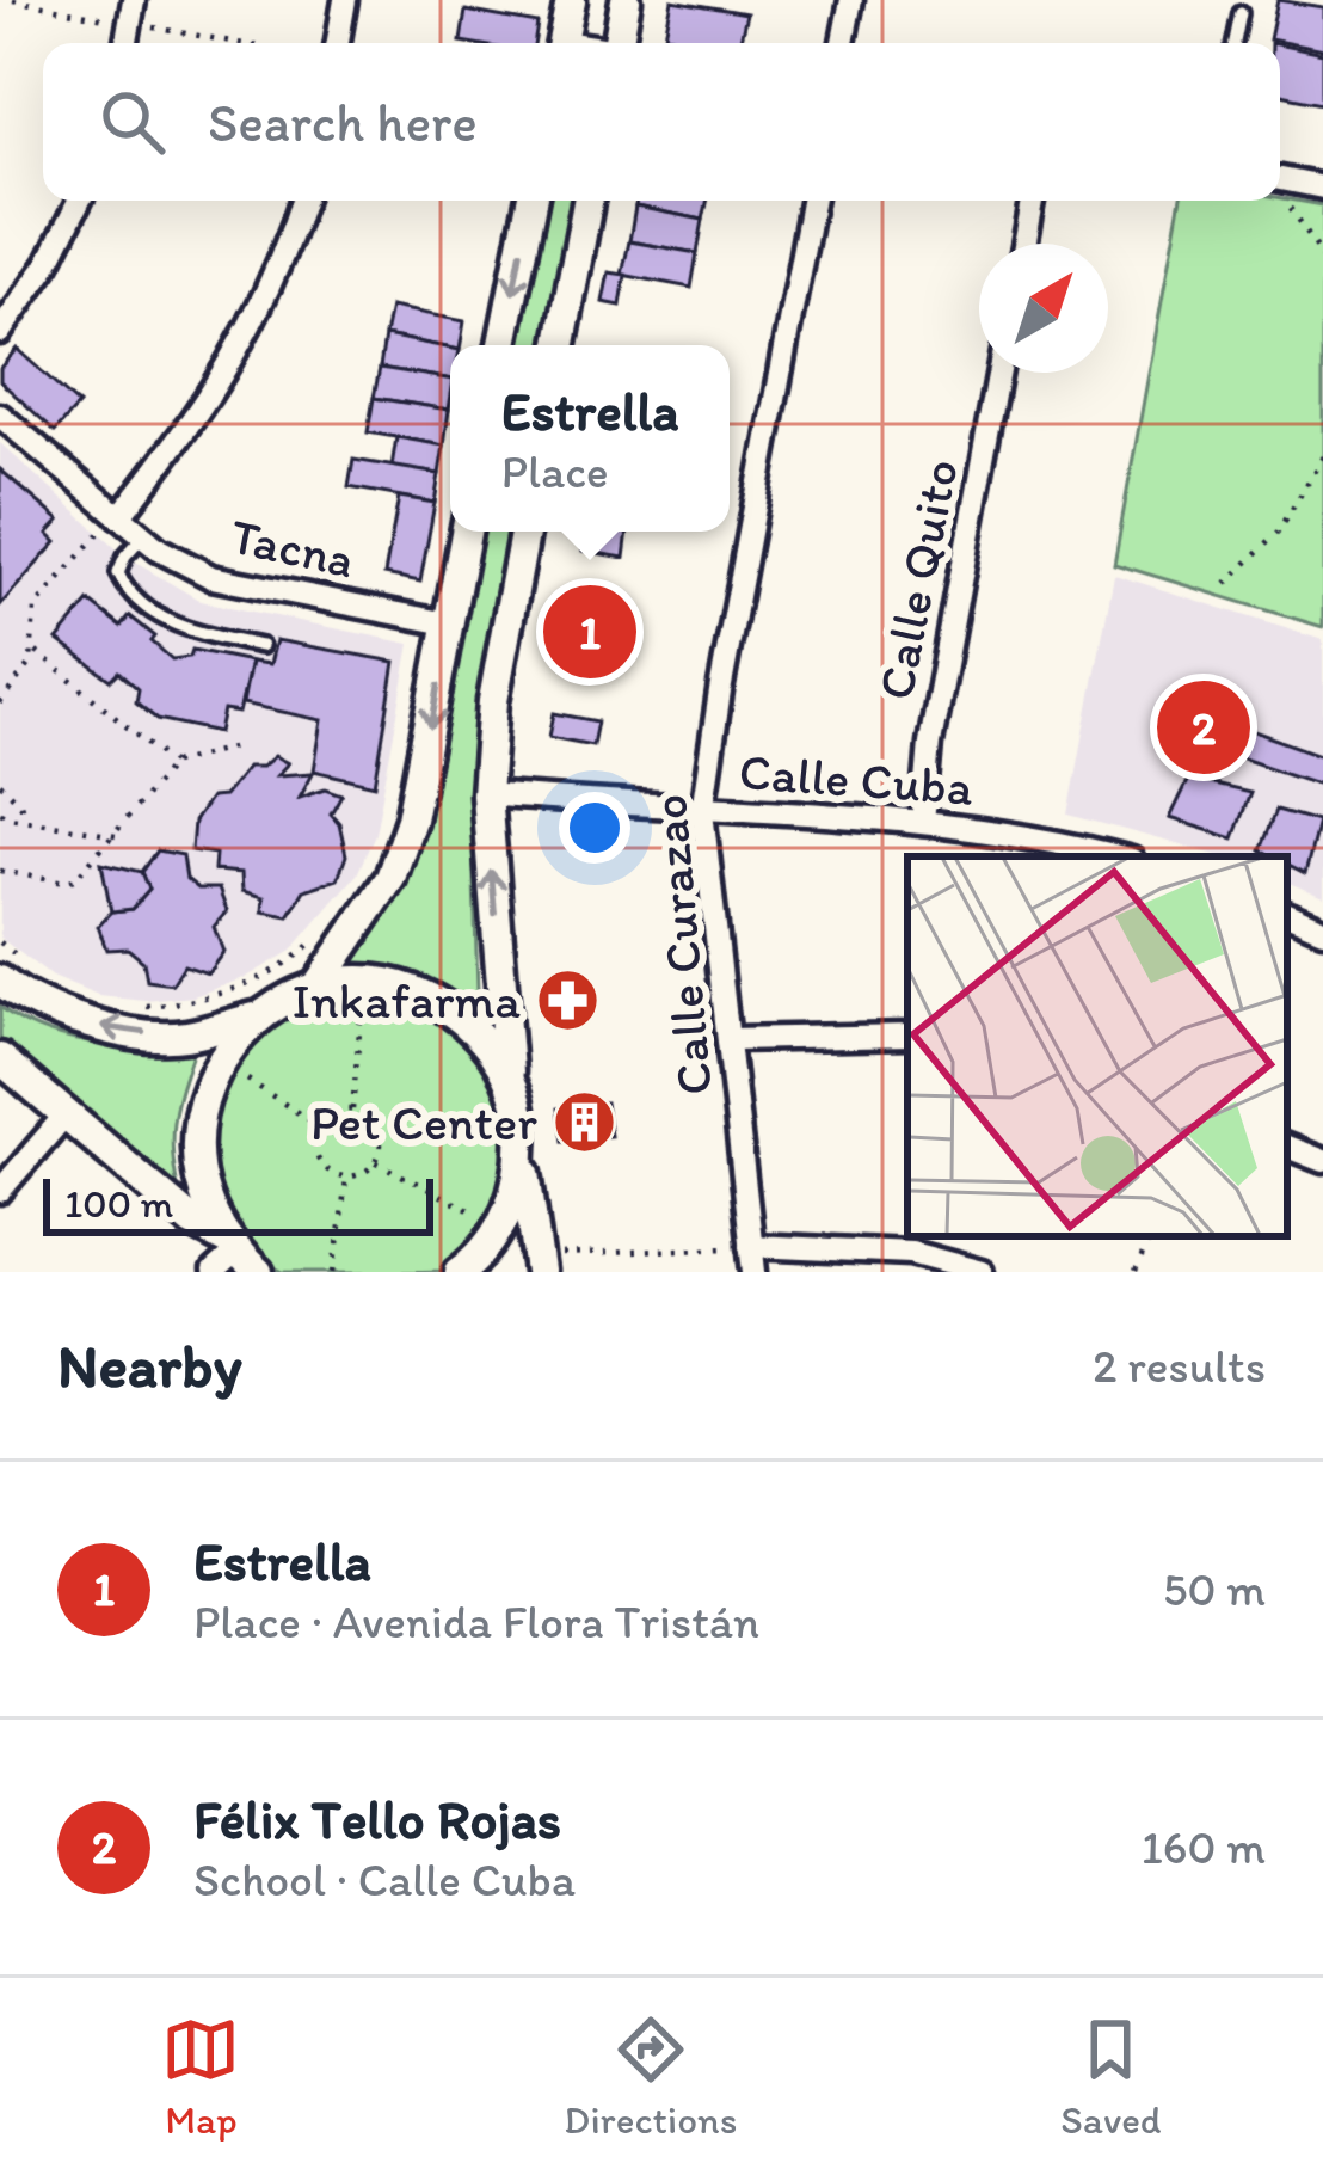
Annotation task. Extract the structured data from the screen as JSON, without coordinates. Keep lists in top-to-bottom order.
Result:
{
  "streets": {
    "street": [
      "Tacna",
      "Calle Quito",
      "Calle Cuba",
      "Calle Curazao"
    ]
  },
  "crossings": [
    ["Calle Quito", "Calle Cuba"],
    ["Calle Cuba", "Calle Curazao"]
  ],
  "places": {
    "pharmacy": ["Inkafarma"],
    "building": ["Pet Center"]
  },
  "scale_bar": "100 m",
  "north": "top right",
  "page": {
    "search": "Search here",
    "popup": ["Estrella", "Place"],
    "pins": ["1", "2"],
    "scale": "100 m",
    "heading": ["Nearby", "2 results"],
    "list": [
      {
        "mark": "1",
        "name": "Estrella",
        "note": "Place · Avenida Flora Tristán",
        "value": "50 m"
      },
      {
        "mark": "2",
        "name": "Félix Tello Rojas",
        "note": "School · Calle Cuba",
        "value": "160 m"
      }
    ],
    "nav": ["Map", "Directions", "Saved"]
  }
}
